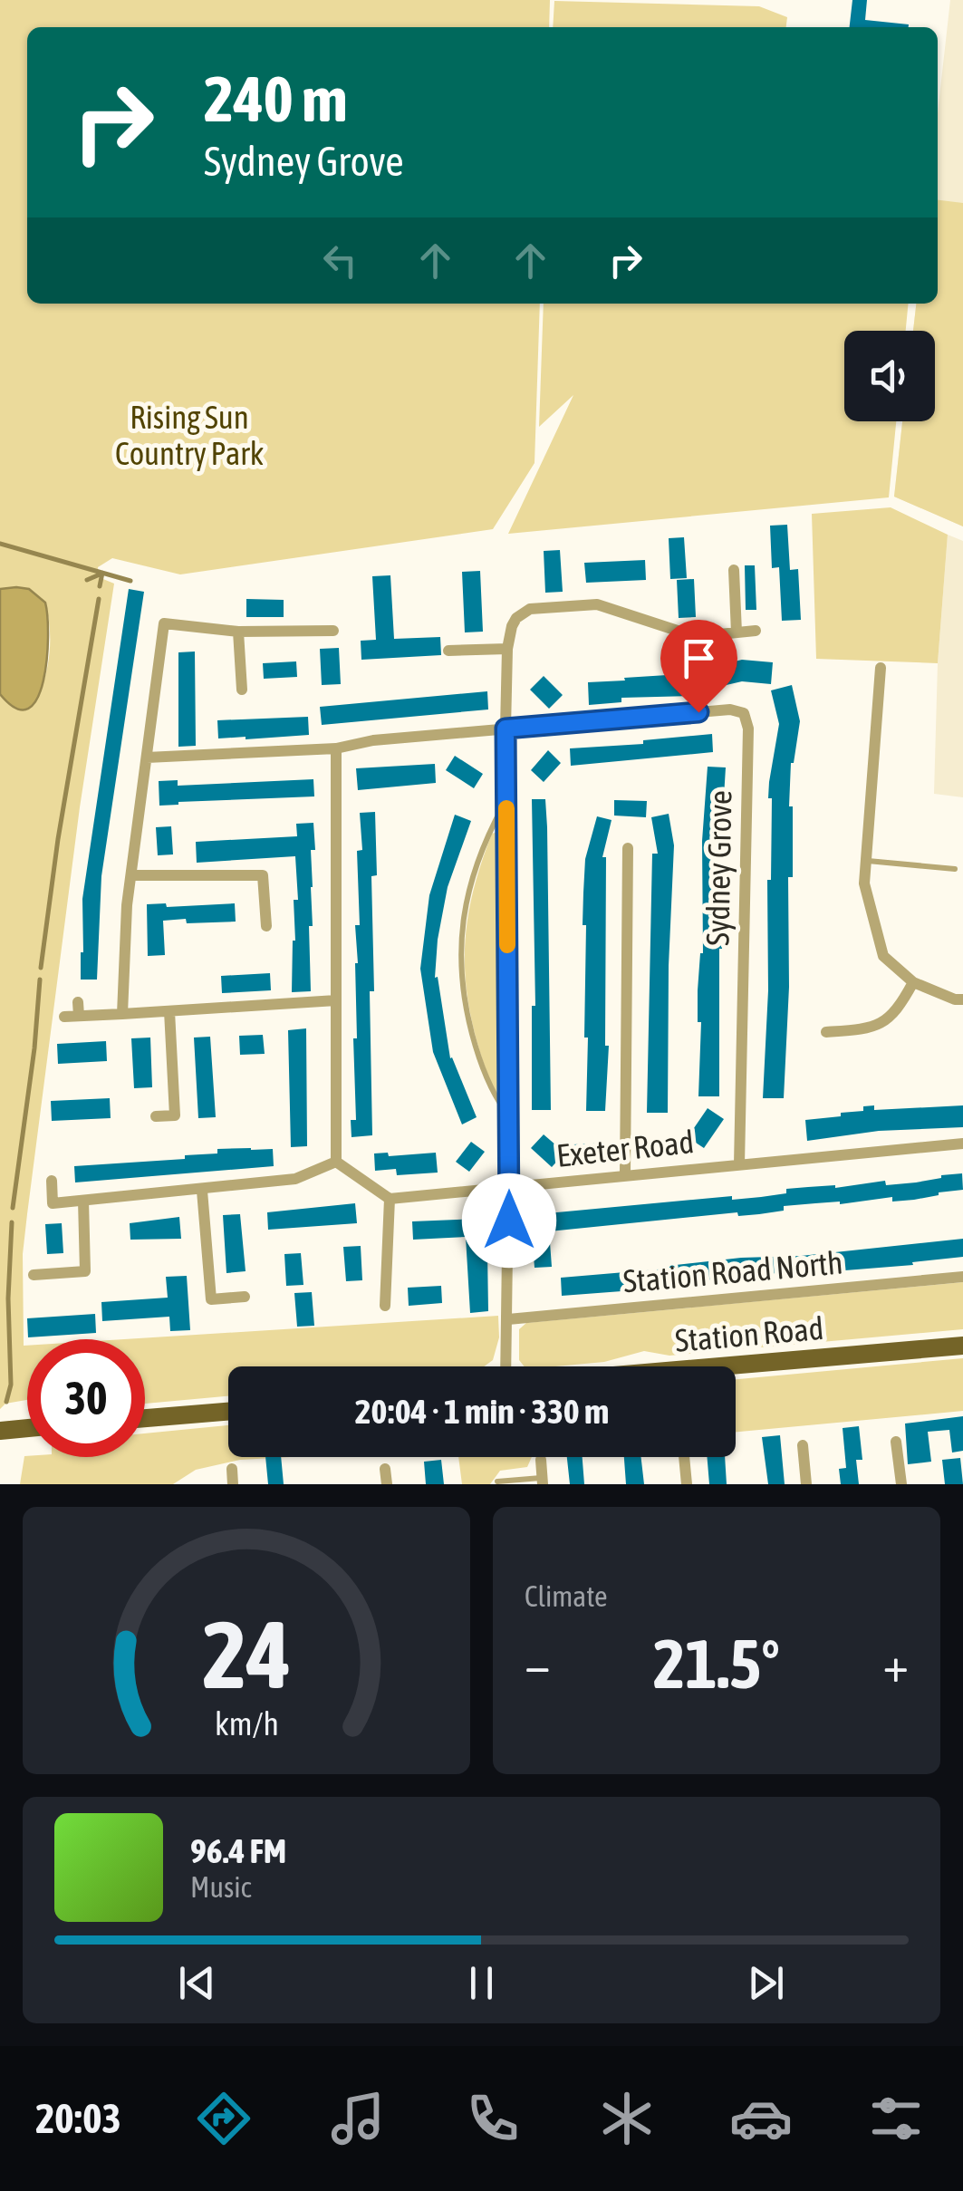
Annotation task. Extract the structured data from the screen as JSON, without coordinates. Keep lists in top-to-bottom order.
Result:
{
  "streets": {
    "main road": ["Station Road"],
    "street": ["Sydney Grove", "Exeter Road", "Station Road North"]
  },
  "crossings": [
    ["Sydney Grove", "Exeter Road"]
  ],
  "parks": ["Rising Sun Country Park"],
  "page": {
    "turn": ["240 m", "Sydney Grove"],
    "limit": "30",
    "trip": "20:04 · 1 min · 330 m",
    "tile": "Climate",
    "heat": ["−", "21.5°", "+"],
    "song": ["96.4 FM", "Music"],
    "tabs": "20:03",
    "gauge": ["24", "km/h"]
  }
}
